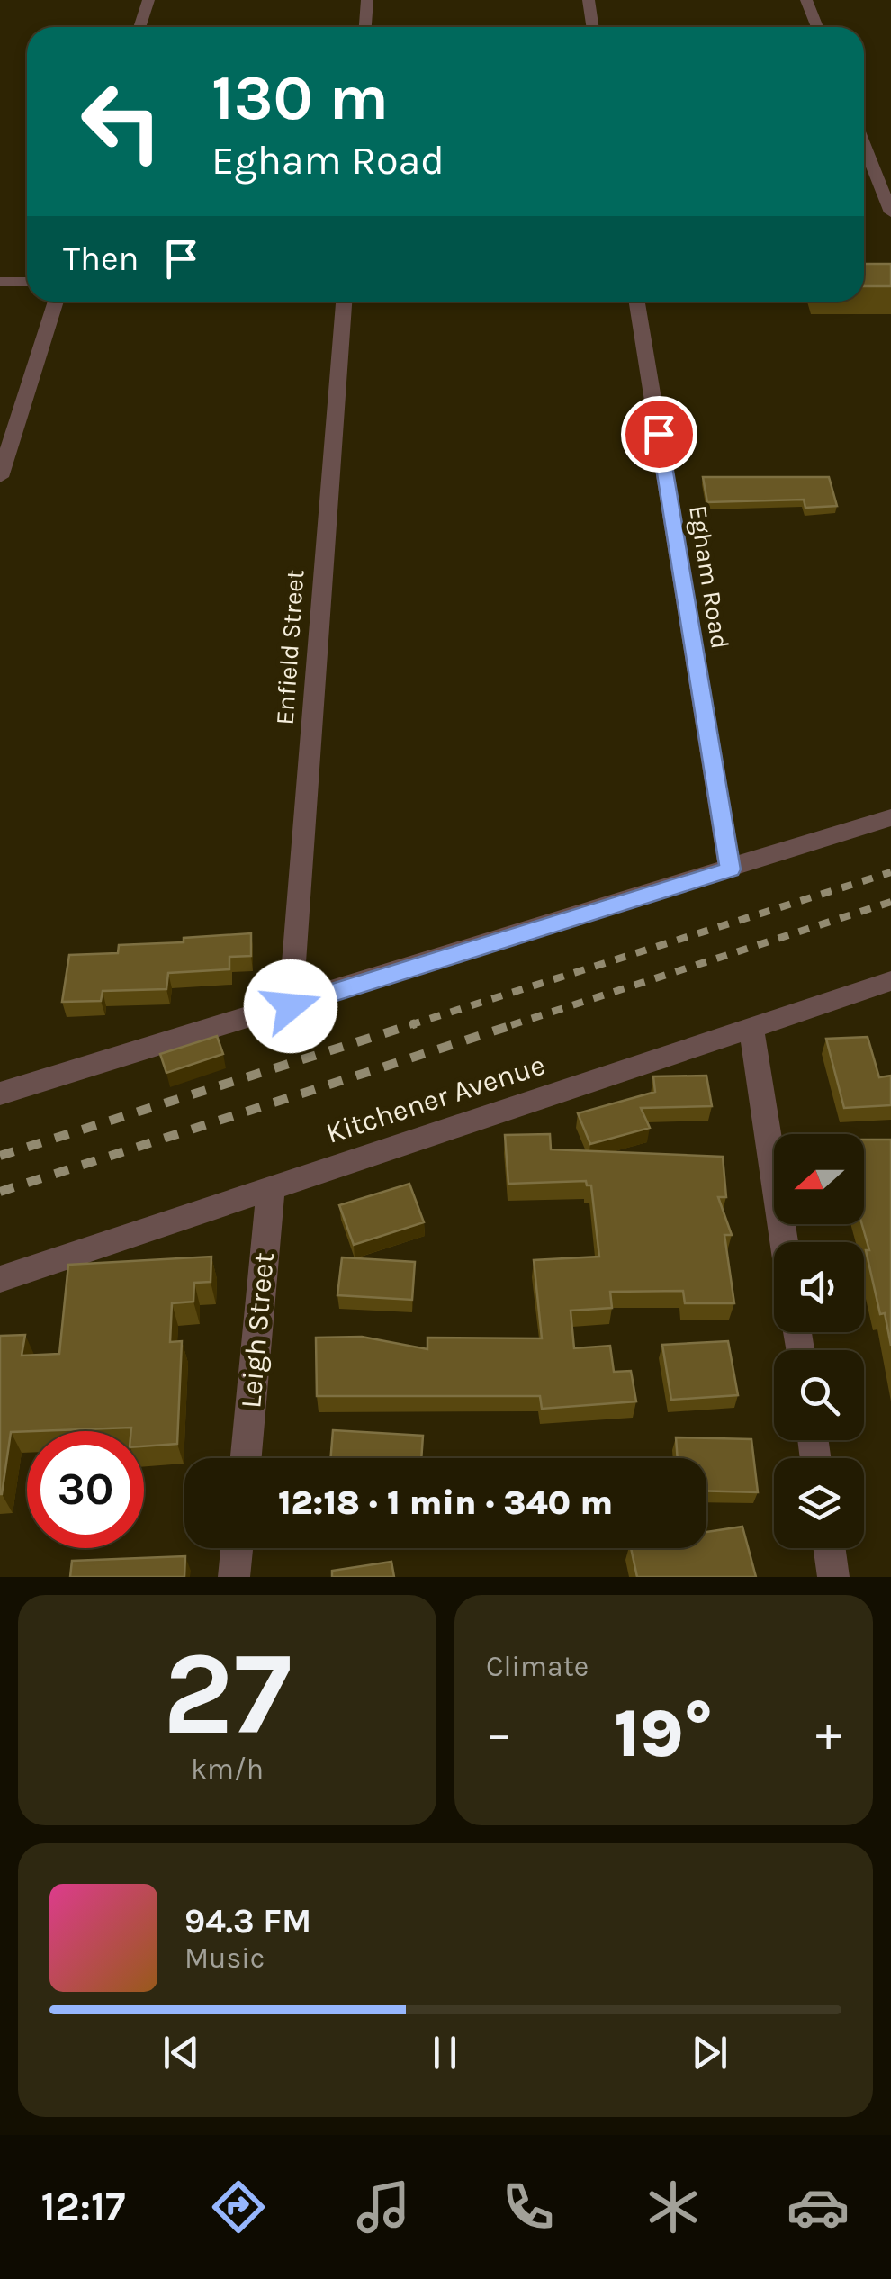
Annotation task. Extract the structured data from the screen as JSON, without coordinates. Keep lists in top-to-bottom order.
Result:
{
  "streets": {
    "street": [
      "Egham Road",
      "Enfield Street",
      "Kitchener Avenue",
      "Leigh Street"
    ]
  },
  "crossings": [
    ["Kitchener Avenue", "Leigh Street"]
  ],
  "north": "left",
  "page": {
    "turn": ["130 m", "Egham Road"],
    "then": "Then",
    "limit": "30",
    "trip": "12:18 · 1 min · 340 m",
    "tile": [
      ["27", "km/h"],
      "Climate"
    ],
    "heat": ["−", "19°", "+"],
    "song": ["94.3 FM", "Music"],
    "tabs": "12:17"
  }
}
